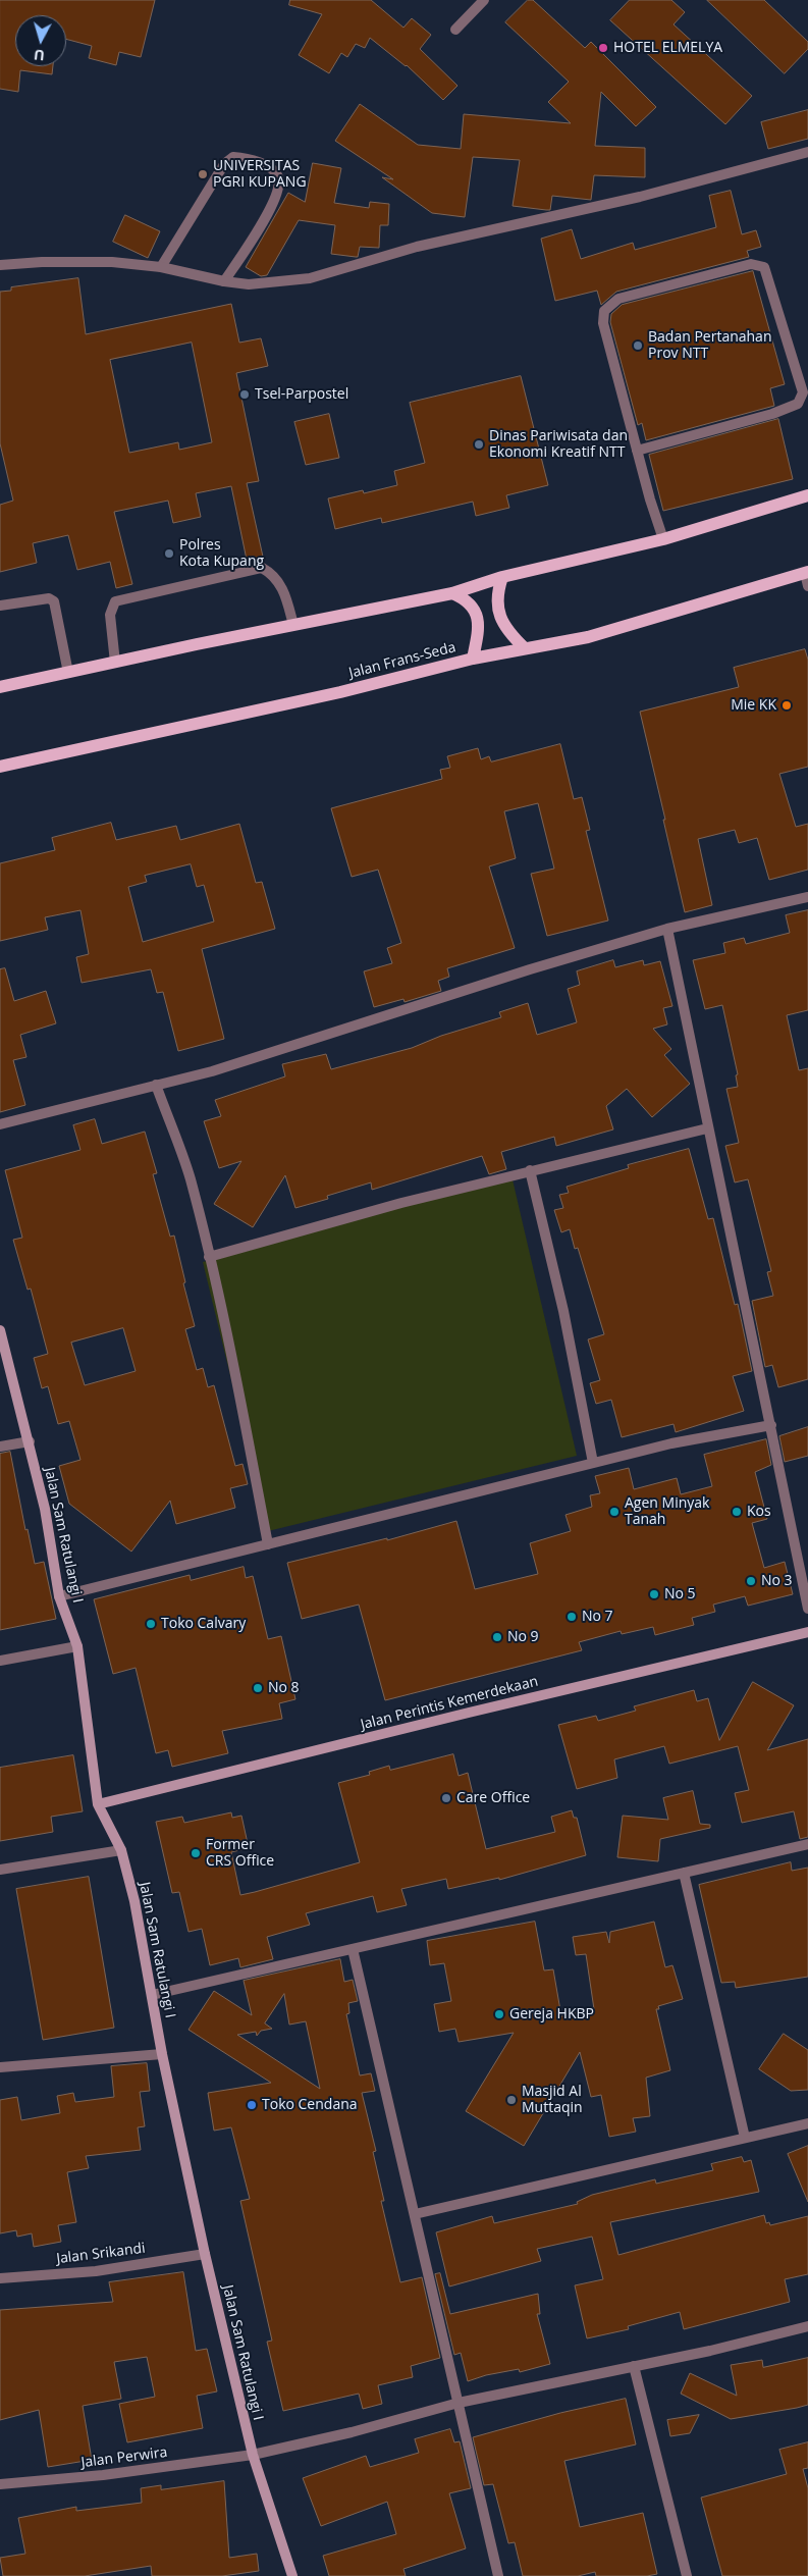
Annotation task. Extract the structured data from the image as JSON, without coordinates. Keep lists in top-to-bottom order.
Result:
{
  "streets": {
    "main road": ["Jalan Frans-Seda", "Jalan Sam Ratulangi I", "Jalan Perintis Kemerdekaan"],
    "street": ["Jalan Srikandi", "Jalan Perwira"]
  },
  "crossings": [
    ["Jalan Sam Ratulangi I", "Jalan Perintis Kemerdekaan"],
    ["Jalan Sam Ratulangi I", "Jalan Srikandi"],
    ["Jalan Sam Ratulangi I", "Jalan Perwira"]
  ],
  "places": [
    "HOTEL ELMELYA",
    "UNIVERSITAS PGRI KUPANG",
    "Badan Pertanahan Prov NTT",
    "Tsel-Parpostel",
    "Dinas Pariwisata dan Ekonomi Kreatif NTT",
    "Polres Kota Kupang",
    "Mie KK",
    "Agen Minyak Tanah",
    "Kos",
    "No 3",
    "No 5",
    "No 7",
    "Toko Calvary",
    "No 9",
    "No 8",
    "Care Office",
    "Former CRS Office",
    "Gereja HKBP",
    "Masjid Al Muttaqin",
    "Toko Cendana"
  ],
  "north": "bottom"
}
